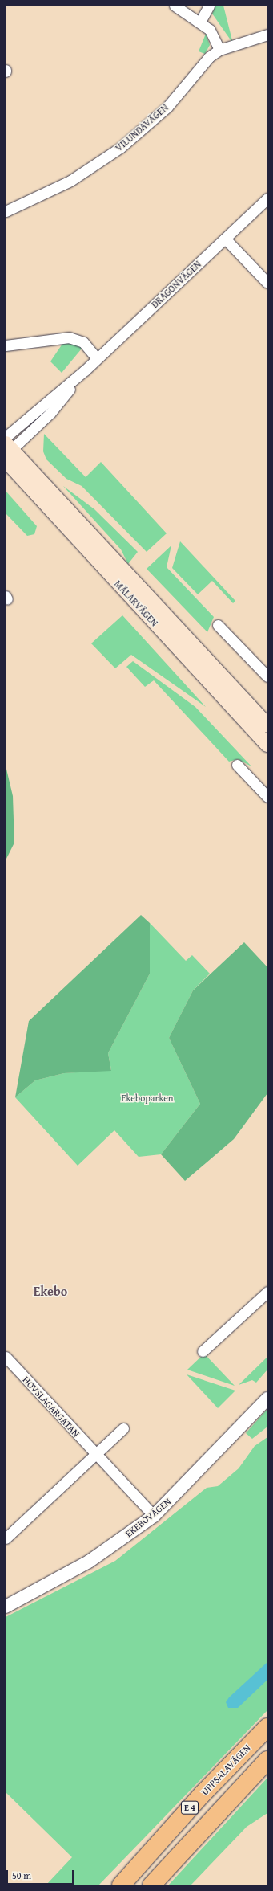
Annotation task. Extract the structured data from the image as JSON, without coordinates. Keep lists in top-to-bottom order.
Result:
{
  "streets": {
    "highway": ["UPPSALAVÄGEN", "E 4"],
    "main road": ["MÄLARVÄGEN"],
    "street": [
      "VILUNDAVÄGEN",
      "DRAGONVÄGEN",
      "HOVSLAGARGATAN",
      "EKEBOVÄGEN"
    ]
  },
  "crossings": [
    ["DRAGONVÄGEN", "MÄLARVÄGEN"],
    ["HOVSLAGARGATAN", "EKEBOVÄGEN"]
  ],
  "districts": ["Ekebo"],
  "parks": ["Ekeboparken"],
  "scale_bar": "50 m"
}
